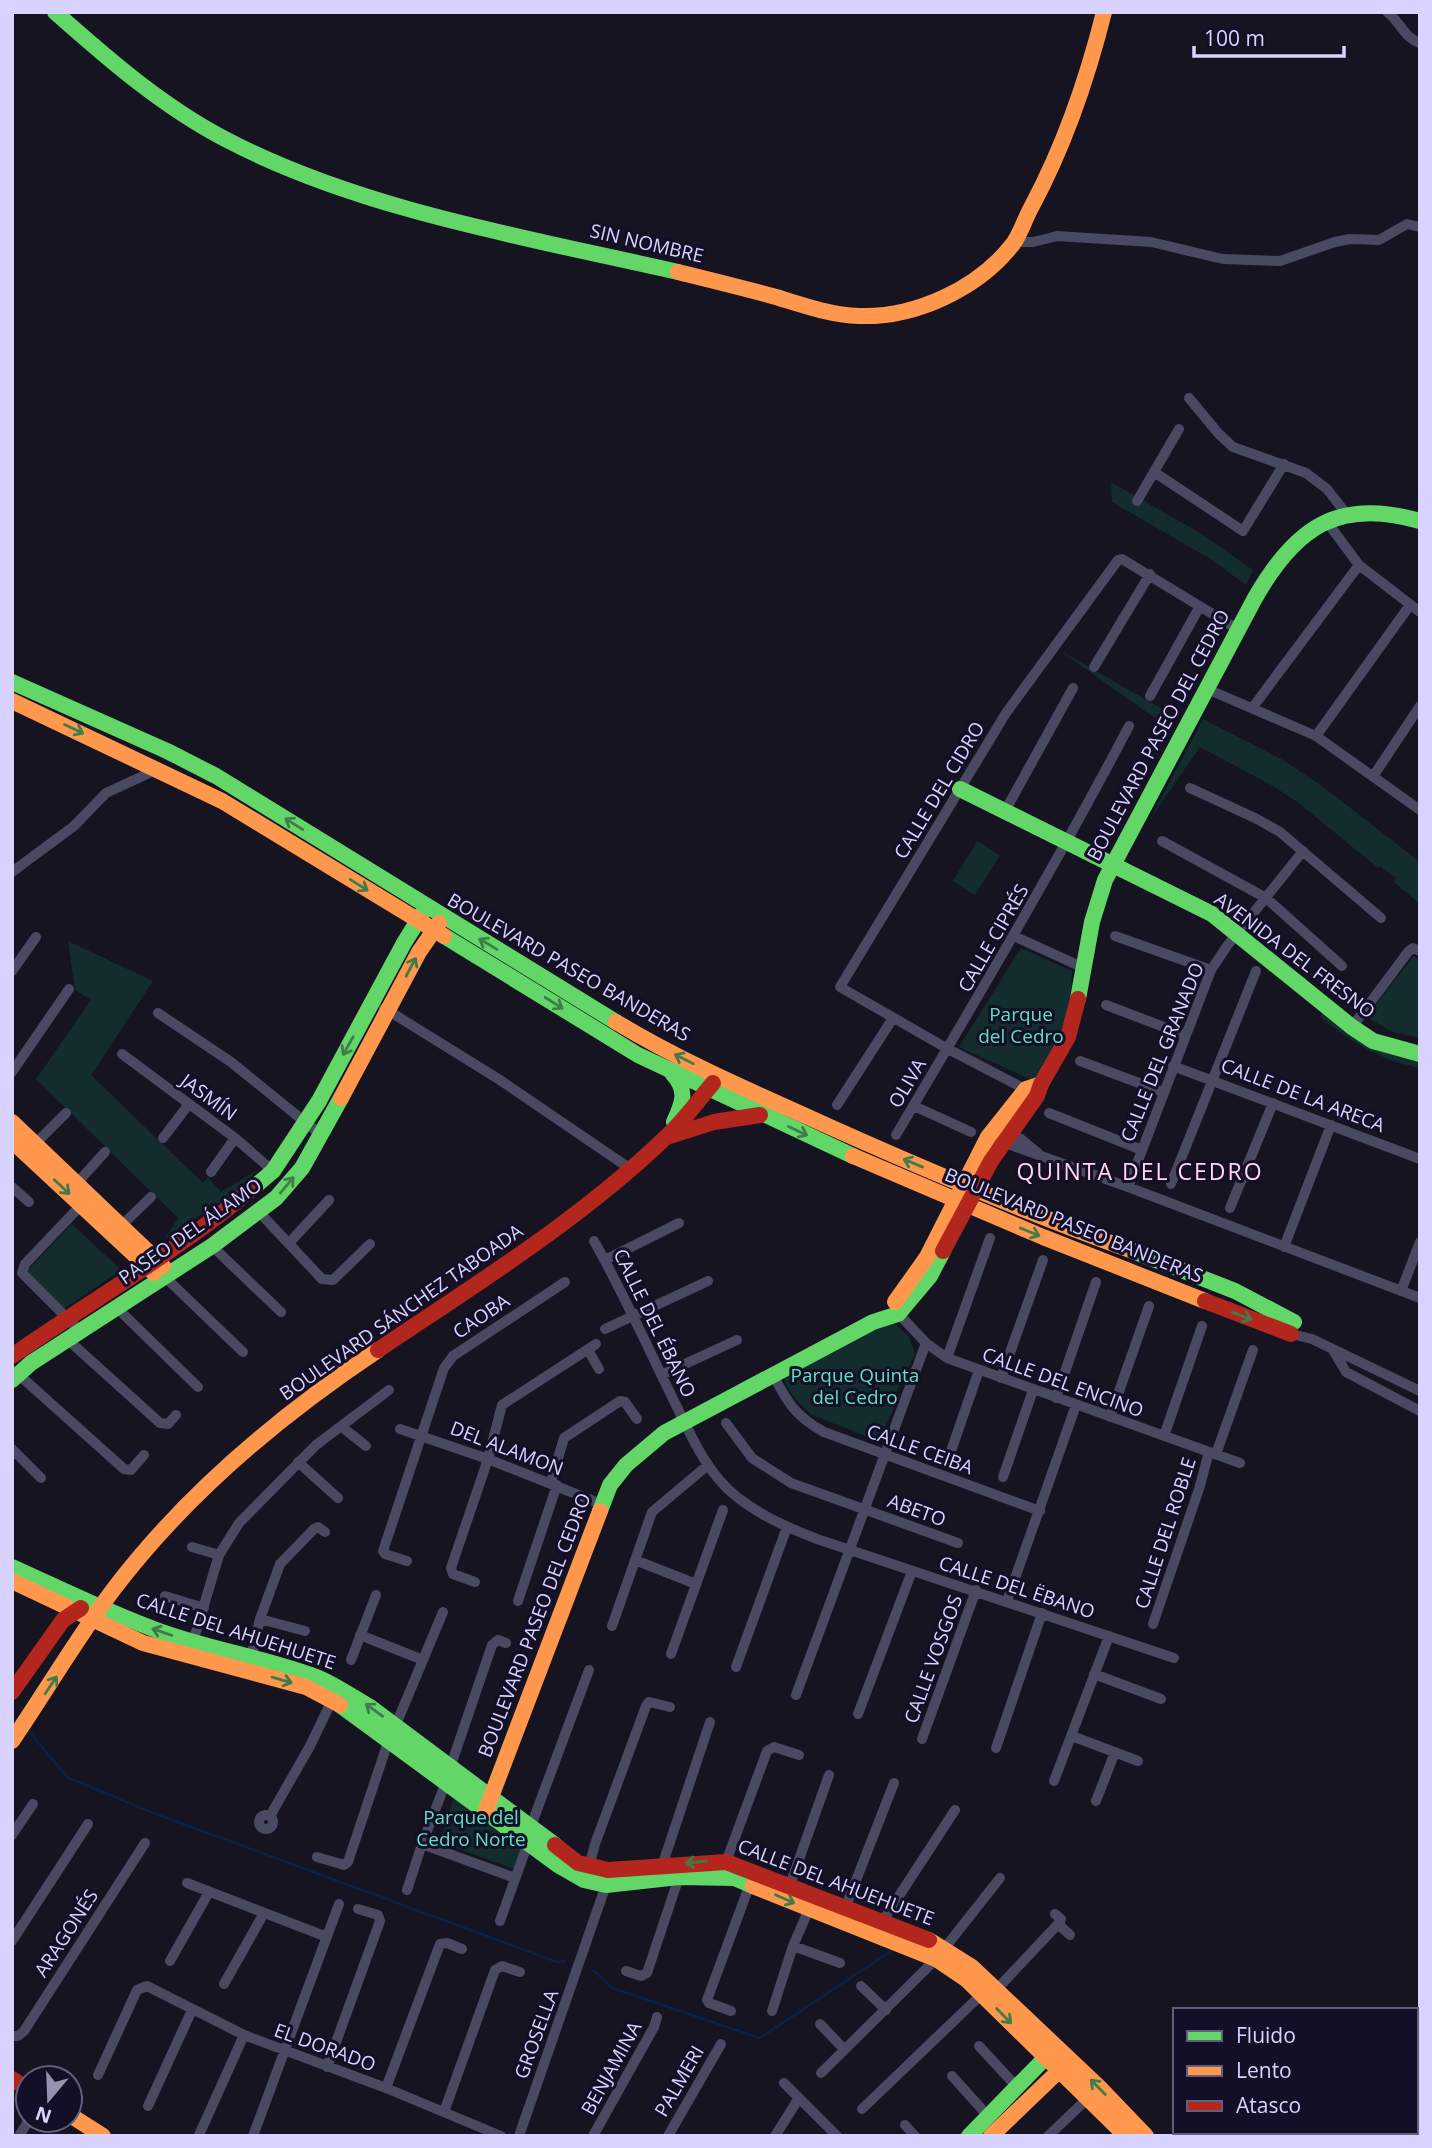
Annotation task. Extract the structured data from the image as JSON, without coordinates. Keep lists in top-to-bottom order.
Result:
{
  "streets": {
    "street": [
      "SIN NOMBRE",
      "BOULEVARD PASEO DEL CEDRO",
      "CALLE DEL CIDRO",
      "CALLE CIPRÉS",
      "AVENIDA DEL FRESNO",
      "BOULEVARD PASEO BANDERAS",
      "CALLE DEL GRANADO",
      "OLIVA",
      "CALLE DE LA ARECA",
      "JASMÍN",
      "PASEO DEL ÁLAMO",
      "BOULEVARD SÁNCHEZ TABOADA",
      "CAOBA",
      "CALLE DEL ÉBANO",
      "CALLE DEL ENCINO",
      "DEL ALAMON",
      "CALLE CEIBA",
      "ABETO",
      "CALLE DEL ROBLE",
      "CALLE DEL ËBANO",
      "CALLE DEL AHUEHUETE",
      "CALLE VOSGOS",
      "ARAGONÉS",
      "GROSELLA",
      "EL DORADO",
      "BENJAMINA",
      "PALMERI"
    ]
  },
  "crossings": [
    ["BOULEVARD PASEO DEL CEDRO", "CALLE DEL CIDRO"],
    ["BOULEVARD PASEO DEL CEDRO", "AVENIDA DEL FRESNO"],
    ["BOULEVARD PASEO DEL CEDRO", "BOULEVARD PASEO BANDERAS"],
    ["BOULEVARD PASEO DEL CEDRO", "CALLE DEL ÉBANO"],
    ["BOULEVARD PASEO DEL CEDRO", "CALLE DEL ENCINO"],
    ["BOULEVARD PASEO DEL CEDRO", "DEL ALAMON"],
    ["BOULEVARD PASEO DEL CEDRO", "CALLE CEIBA"],
    ["BOULEVARD PASEO DEL CEDRO", "CALLE DEL AHUEHUETE"],
    ["CALLE DEL CIDRO", "CALLE CIPRÉS"],
    ["CALLE DEL CIDRO", "AVENIDA DEL FRESNO"],
    ["CALLE DEL CIDRO", "OLIVA"],
    ["CALLE CIPRÉS", "AVENIDA DEL FRESNO"],
    ["CALLE CIPRÉS", "OLIVA"],
    ["AVENIDA DEL FRESNO", "CALLE DEL GRANADO"],
    ["BOULEVARD PASEO BANDERAS", "PASEO DEL ÁLAMO"],
    ["BOULEVARD PASEO BANDERAS", "BOULEVARD SÁNCHEZ TABOADA"],
    ["CALLE DEL GRANADO", "CALLE DE LA ARECA"],
    ["JASMÍN", "PASEO DEL ÁLAMO"],
    ["BOULEVARD SÁNCHEZ TABOADA", "CALLE DEL AHUEHUETE"],
    ["CAOBA", "DEL ALAMON"],
    ["CALLE DEL ÉBANO", "CALLE DEL ËBANO"],
    ["CALLE DEL ENCINO", "CALLE DEL ROBLE"],
    ["CALLE DEL ËBANO", "CALLE VOSGOS"],
    ["CALLE DEL AHUEHUETE", "GROSELLA"]
  ],
  "districts": ["QUINTA DEL CEDRO"],
  "parks": ["Parque del Cedro", "Parque Quinta del Cedro", "Parque del Cedro Norte"],
  "legend": ["Fluido", "Lento", "Atasco"],
  "scale_bar": "100 m",
  "north": "bottom"
}
